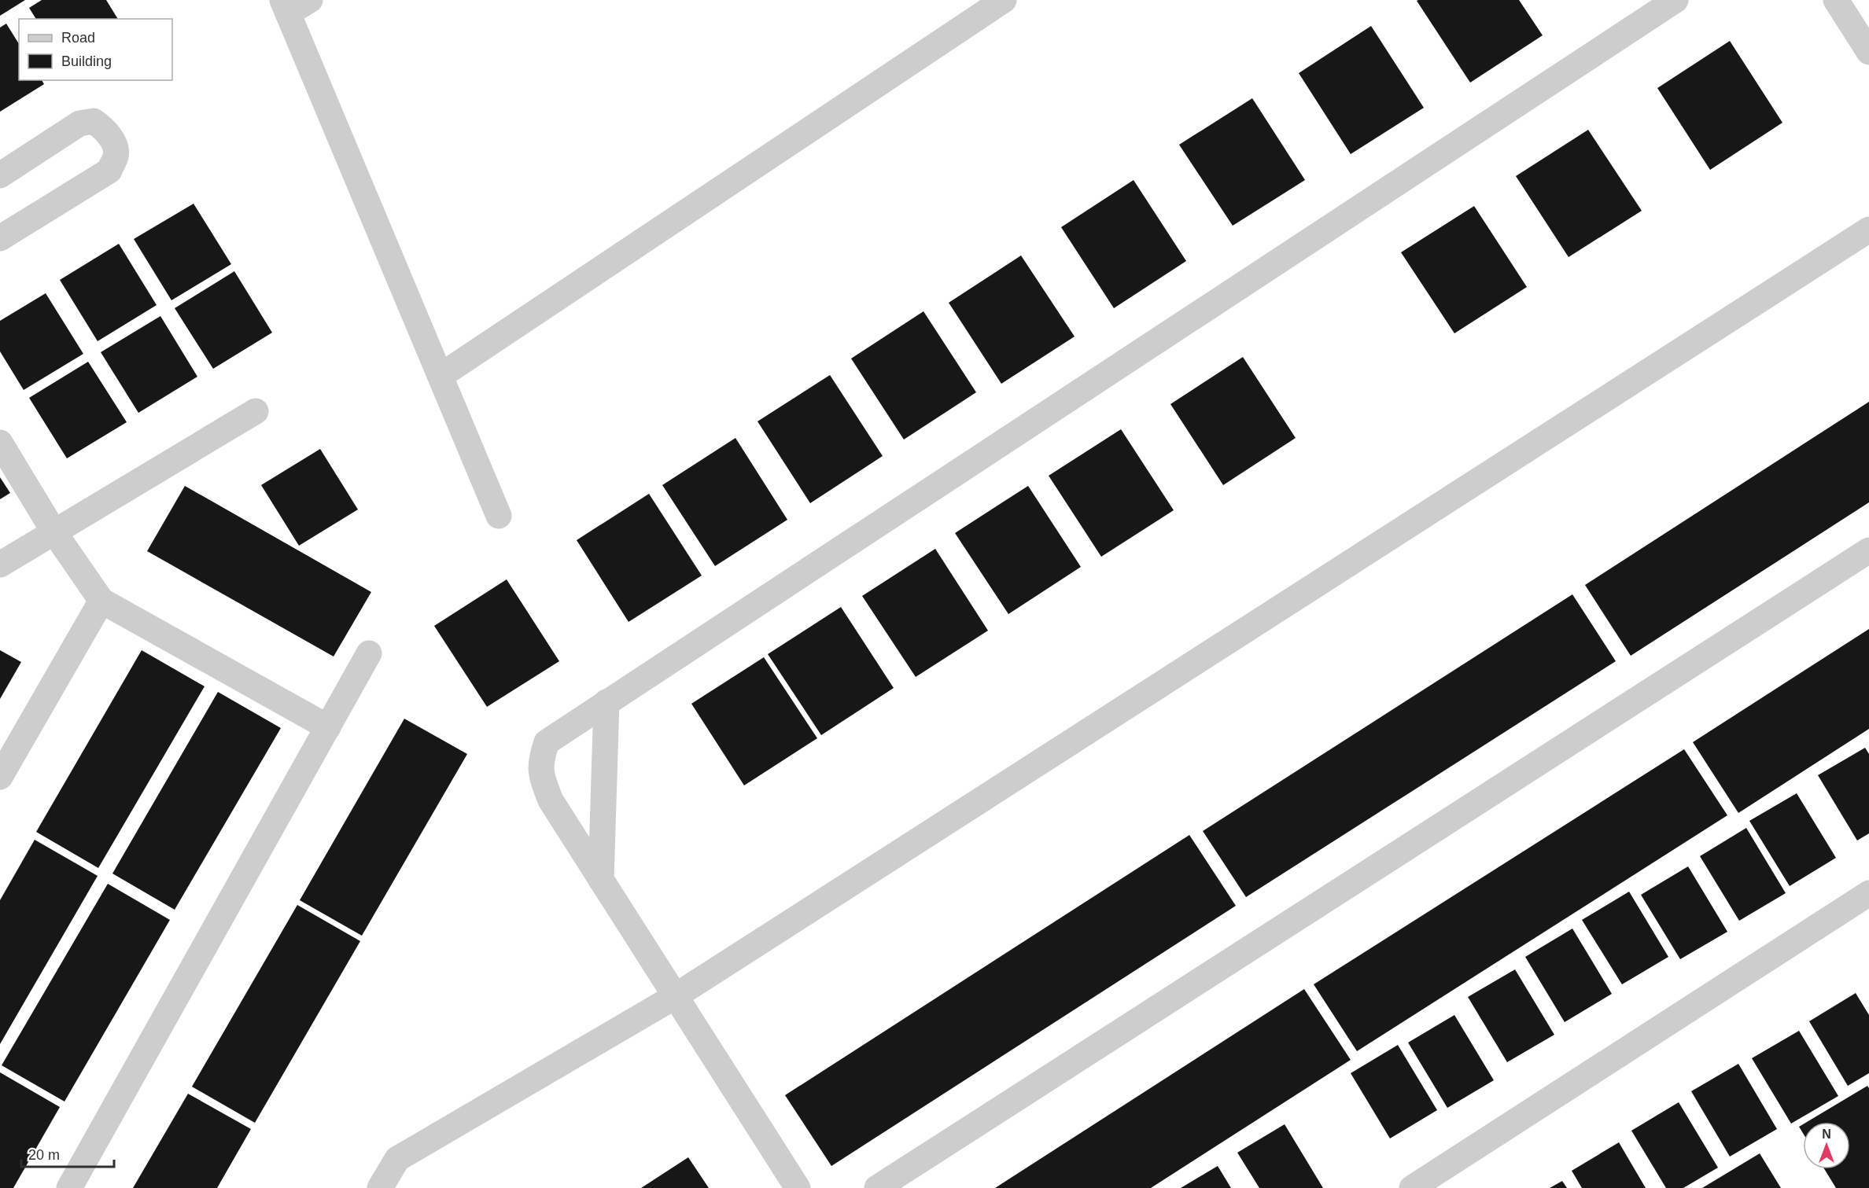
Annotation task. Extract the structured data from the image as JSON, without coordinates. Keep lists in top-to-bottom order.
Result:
{
  "legend": ["Road", "Building"],
  "scale_bar": "20 m",
  "north": "top"
}
